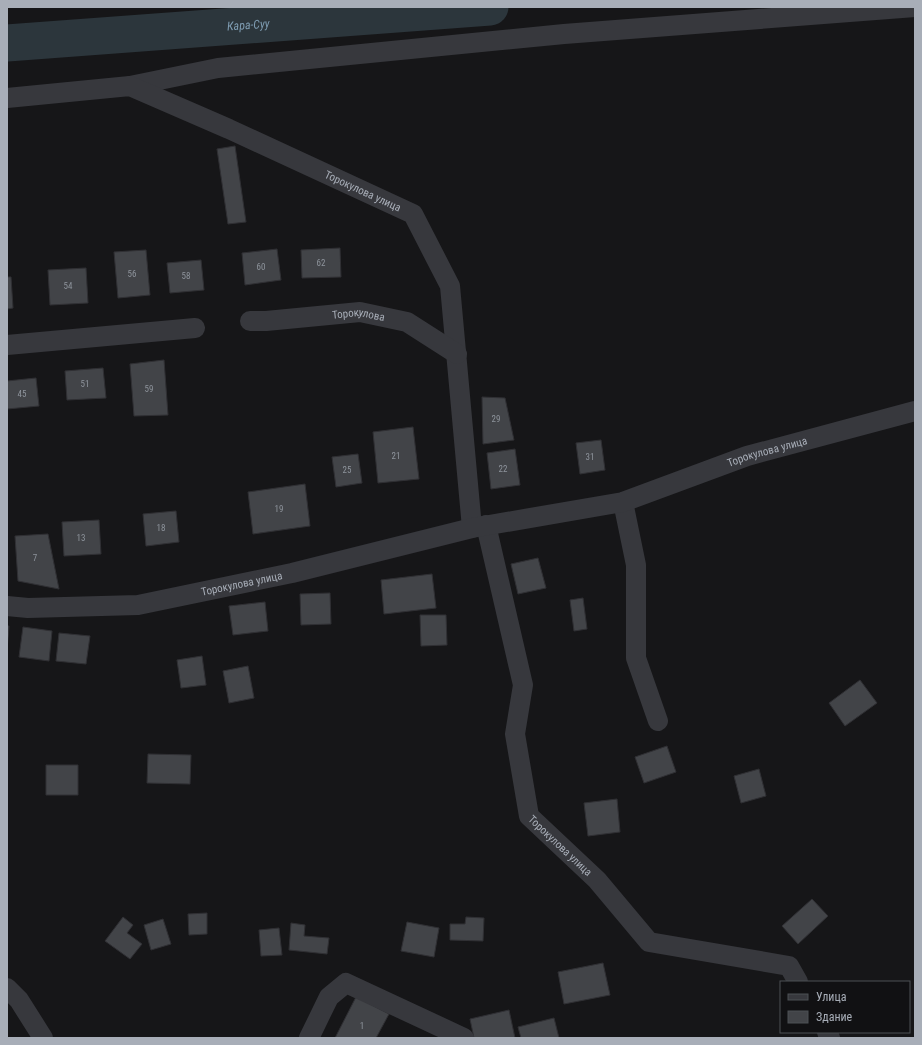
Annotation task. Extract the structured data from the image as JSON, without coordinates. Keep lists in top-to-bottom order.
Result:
{
  "streets": {
    "street": ["Торокулова улица", "Торокулова"]
  },
  "crossings": [
    ["Торокулова улица", "Торокулова"]
  ],
  "water": ["Кара-Суу"],
  "house_numbers": [
    "62",
    "60",
    "56",
    "58",
    "54",
    "51",
    "59",
    "45",
    "29",
    "21",
    "31",
    "22",
    "25",
    "19",
    "18",
    "13",
    "7",
    "1"
  ],
  "legend": ["Улица", "Здание"]
}
